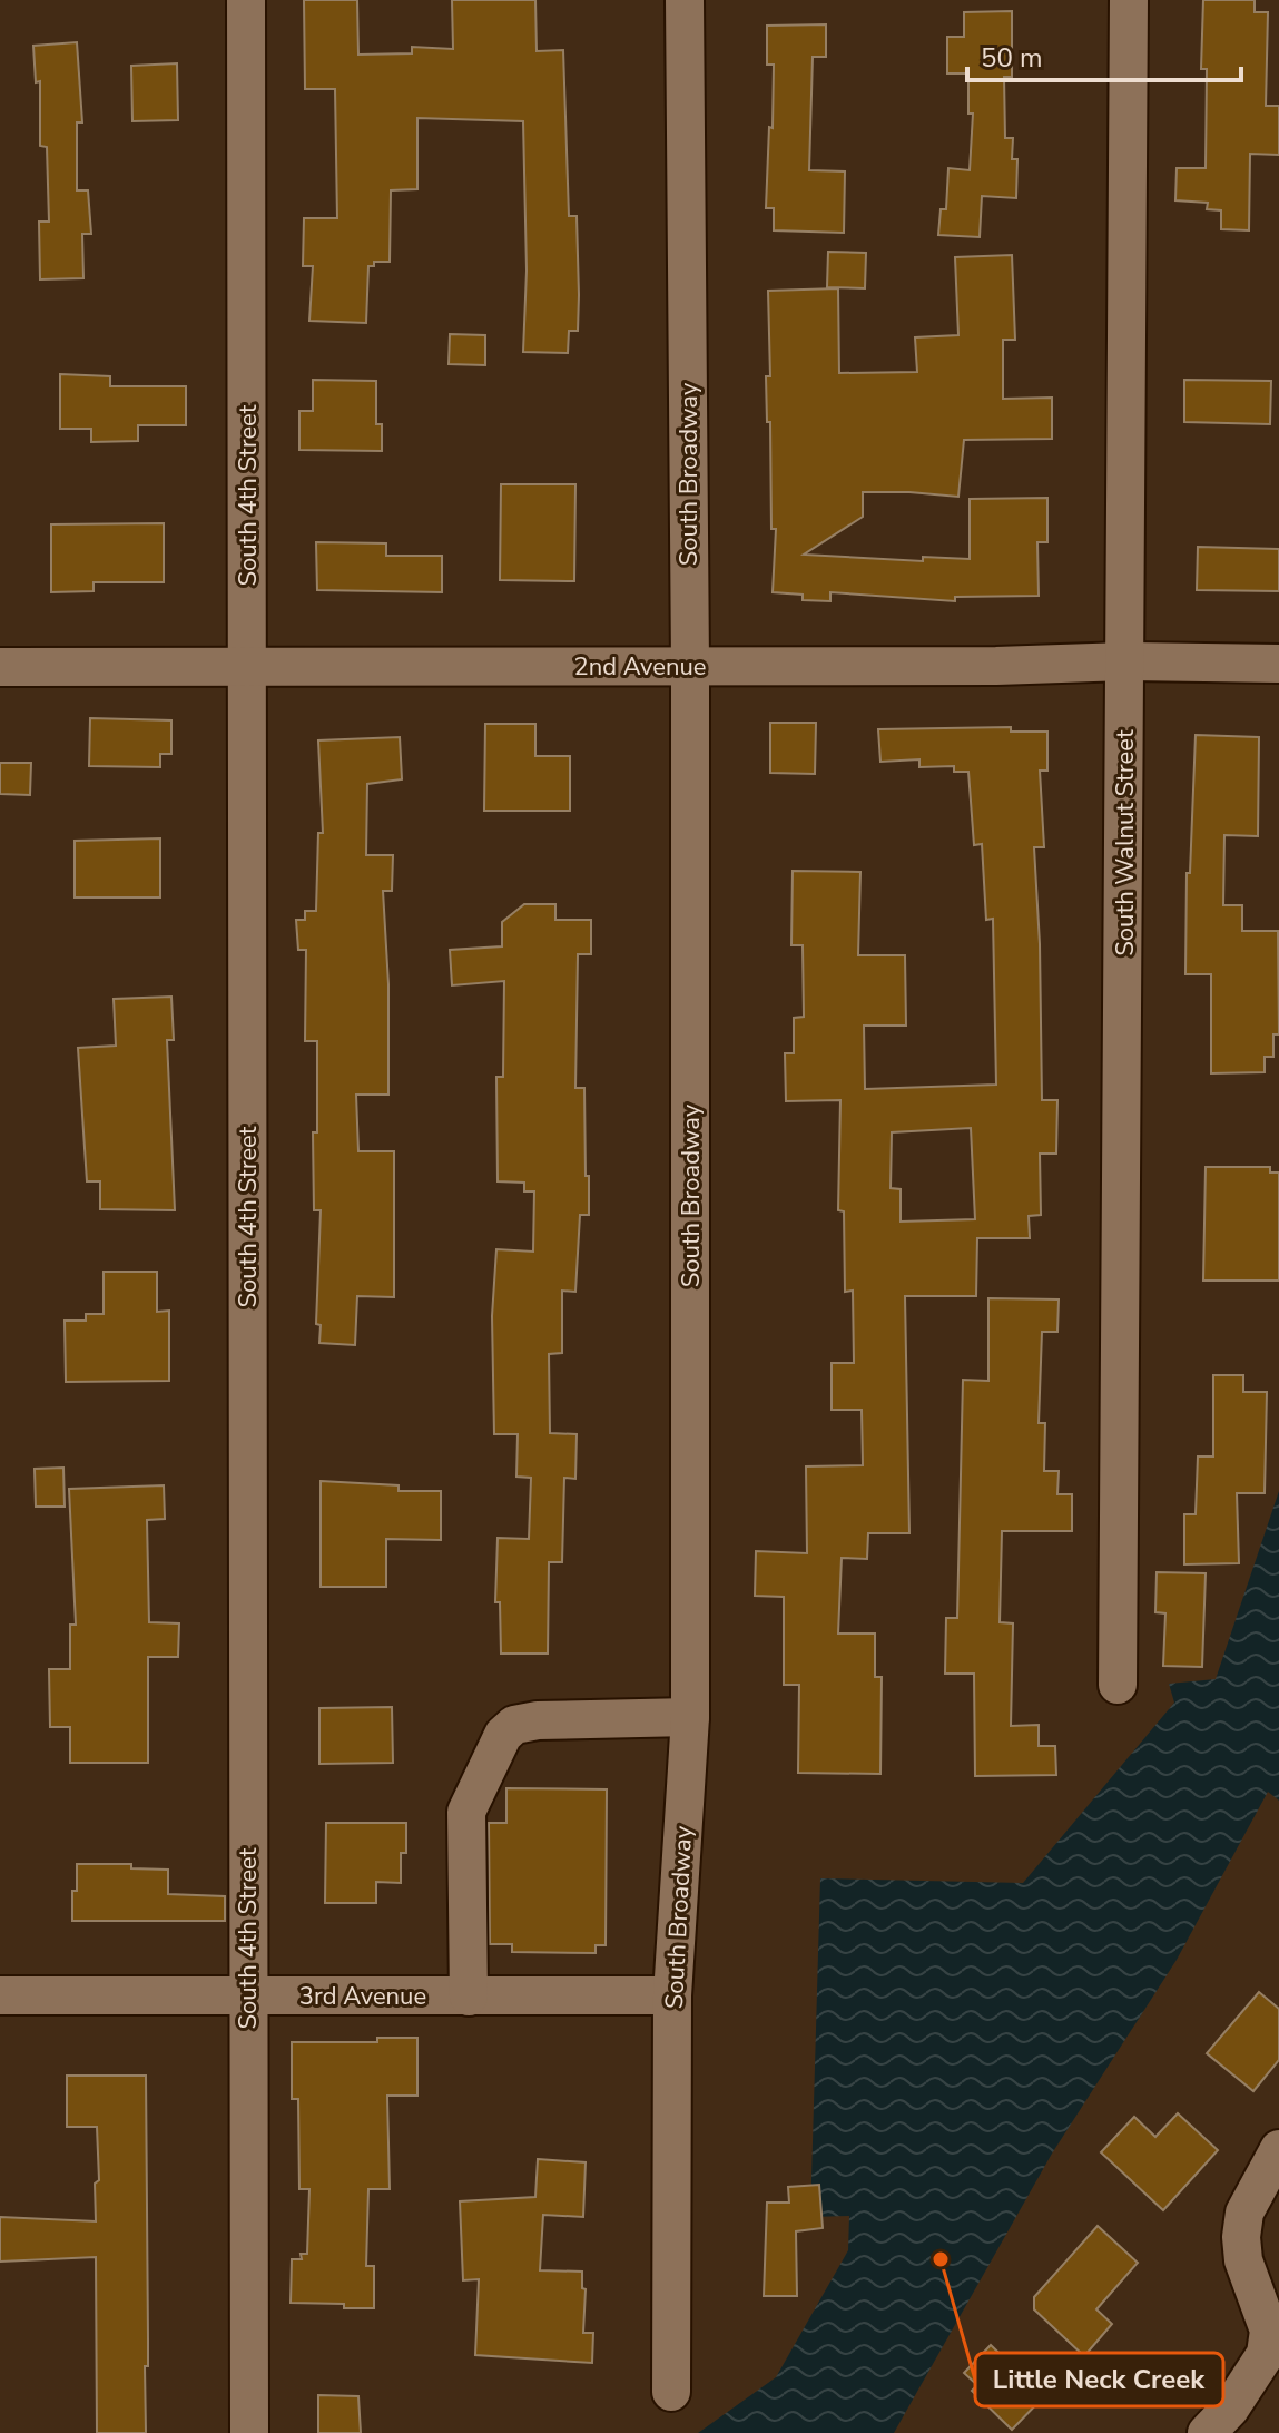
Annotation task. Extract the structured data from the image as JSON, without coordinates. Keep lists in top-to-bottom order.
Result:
{
  "streets": {
    "street": [
      "South Broadway",
      "South 4th Street",
      "2nd Avenue",
      "South Walnut Street",
      "3rd Avenue"
    ]
  },
  "crossings": [
    ["South Broadway", "2nd Avenue"],
    ["South Broadway", "3rd Avenue"],
    ["South 4th Street", "2nd Avenue"],
    ["South 4th Street", "3rd Avenue"],
    ["2nd Avenue", "South Walnut Street"]
  ],
  "places": ["Little Neck Creek"],
  "scale_bar": "50 m"
}
